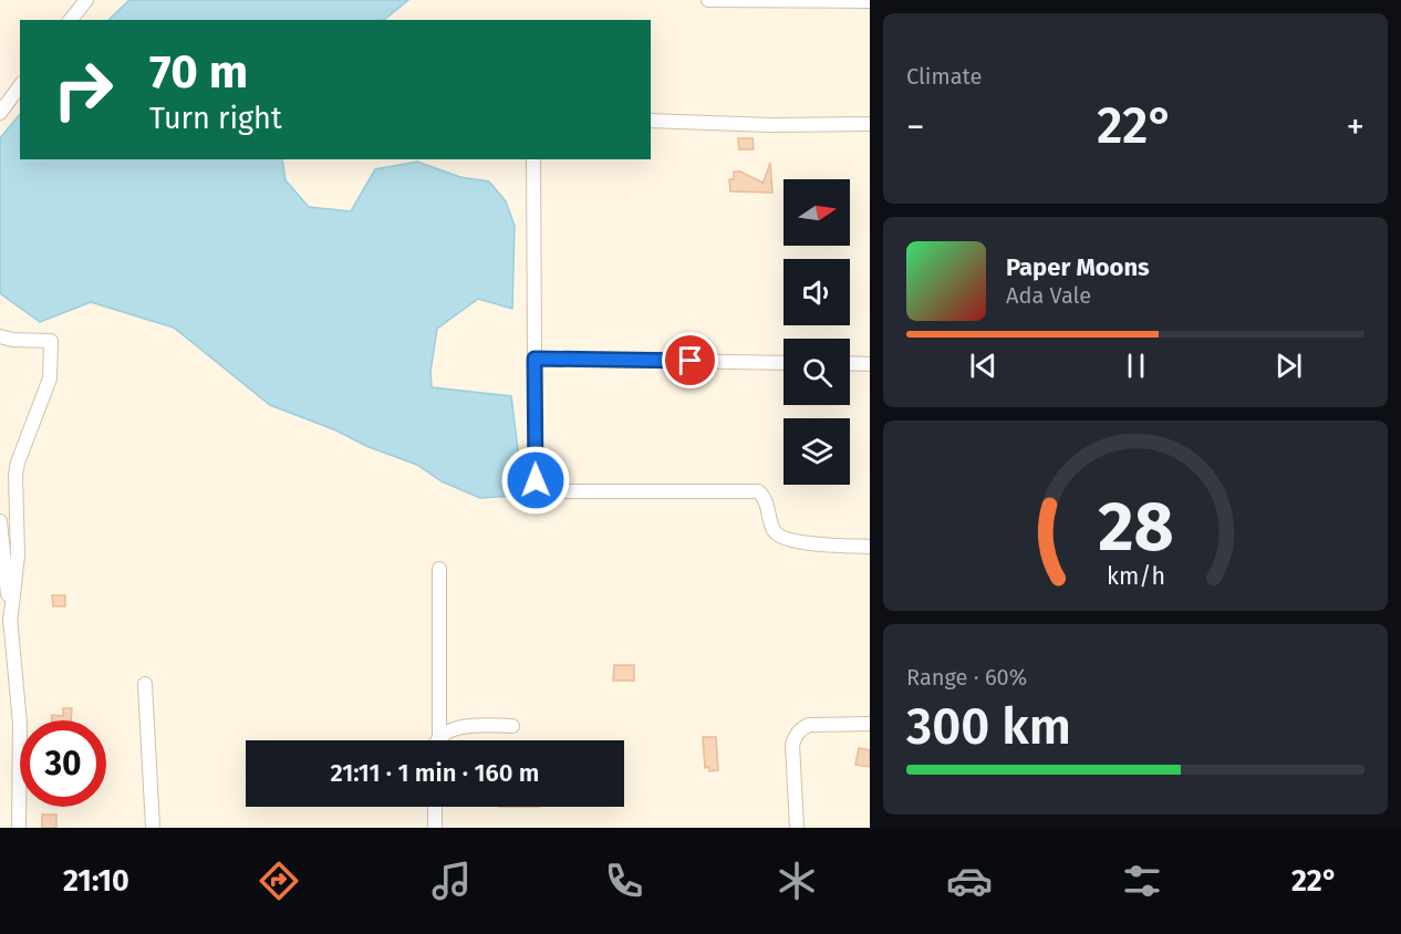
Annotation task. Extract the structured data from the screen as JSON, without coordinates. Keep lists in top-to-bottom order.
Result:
{
  "north": "right",
  "page": {
    "tile": [
      "Climate",
      ["Range · 60%", "300 km"]
    ],
    "turn": ["70 m", "Turn right"],
    "heat": ["−", "22°", "+"],
    "song": ["Paper Moons", "Ada Vale"],
    "limit": "30",
    "trip": "21:11 · 1 min · 160 m",
    "tabs": ["21:10", "22°"],
    "gauge": ["28", "km/h"]
  }
}
